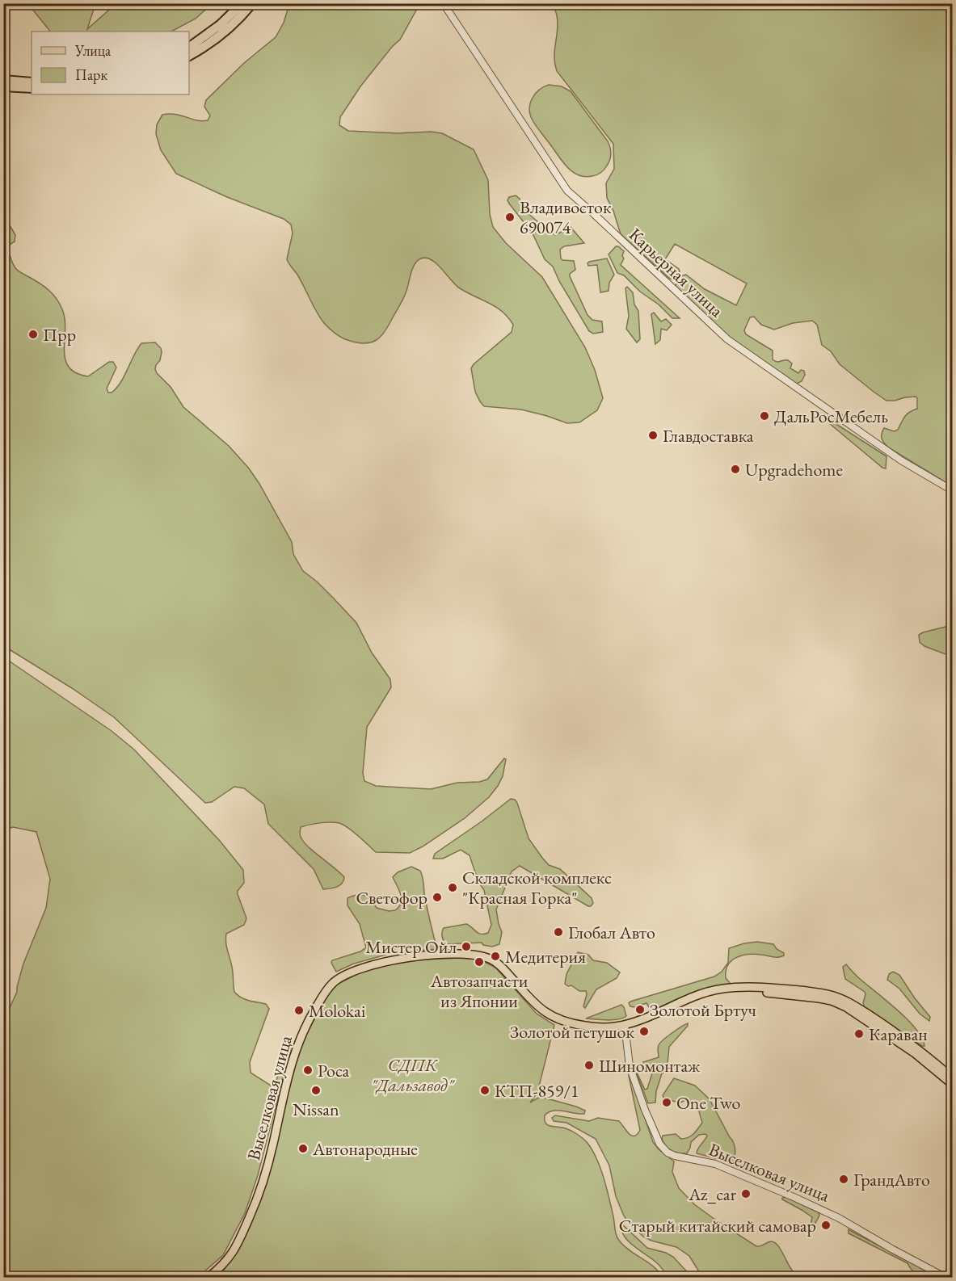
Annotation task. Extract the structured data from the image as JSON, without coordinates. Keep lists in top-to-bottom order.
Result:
{
  "streets": {
    "main road": ["Выселковая улица"],
    "street": ["Карьерная улица"]
  },
  "parks": ["СДПК \"Дальзавод\""],
  "places": [
    "Владивосток 690074",
    "Прр",
    "ДальРосМебель",
    "Главдоставка",
    "Upgradehome",
    "Складской комплекс \"Красная Горка\"",
    "Светофор",
    "Глобал Авто",
    "Мистер Ойл",
    "Медитерия",
    "Автозапчасти из Японии",
    "Золотой Бртуч",
    "Molokai",
    "Золотой петушок",
    "Караван",
    "Шиномонтаж",
    "Роса",
    "Nissan",
    "КТП-859/1",
    "One Two",
    "Автонародные",
    "ГрандАвто",
    "Az_car",
    "Старый китайский самовар"
  ],
  "legend": ["Улица", "Парк"]
}
